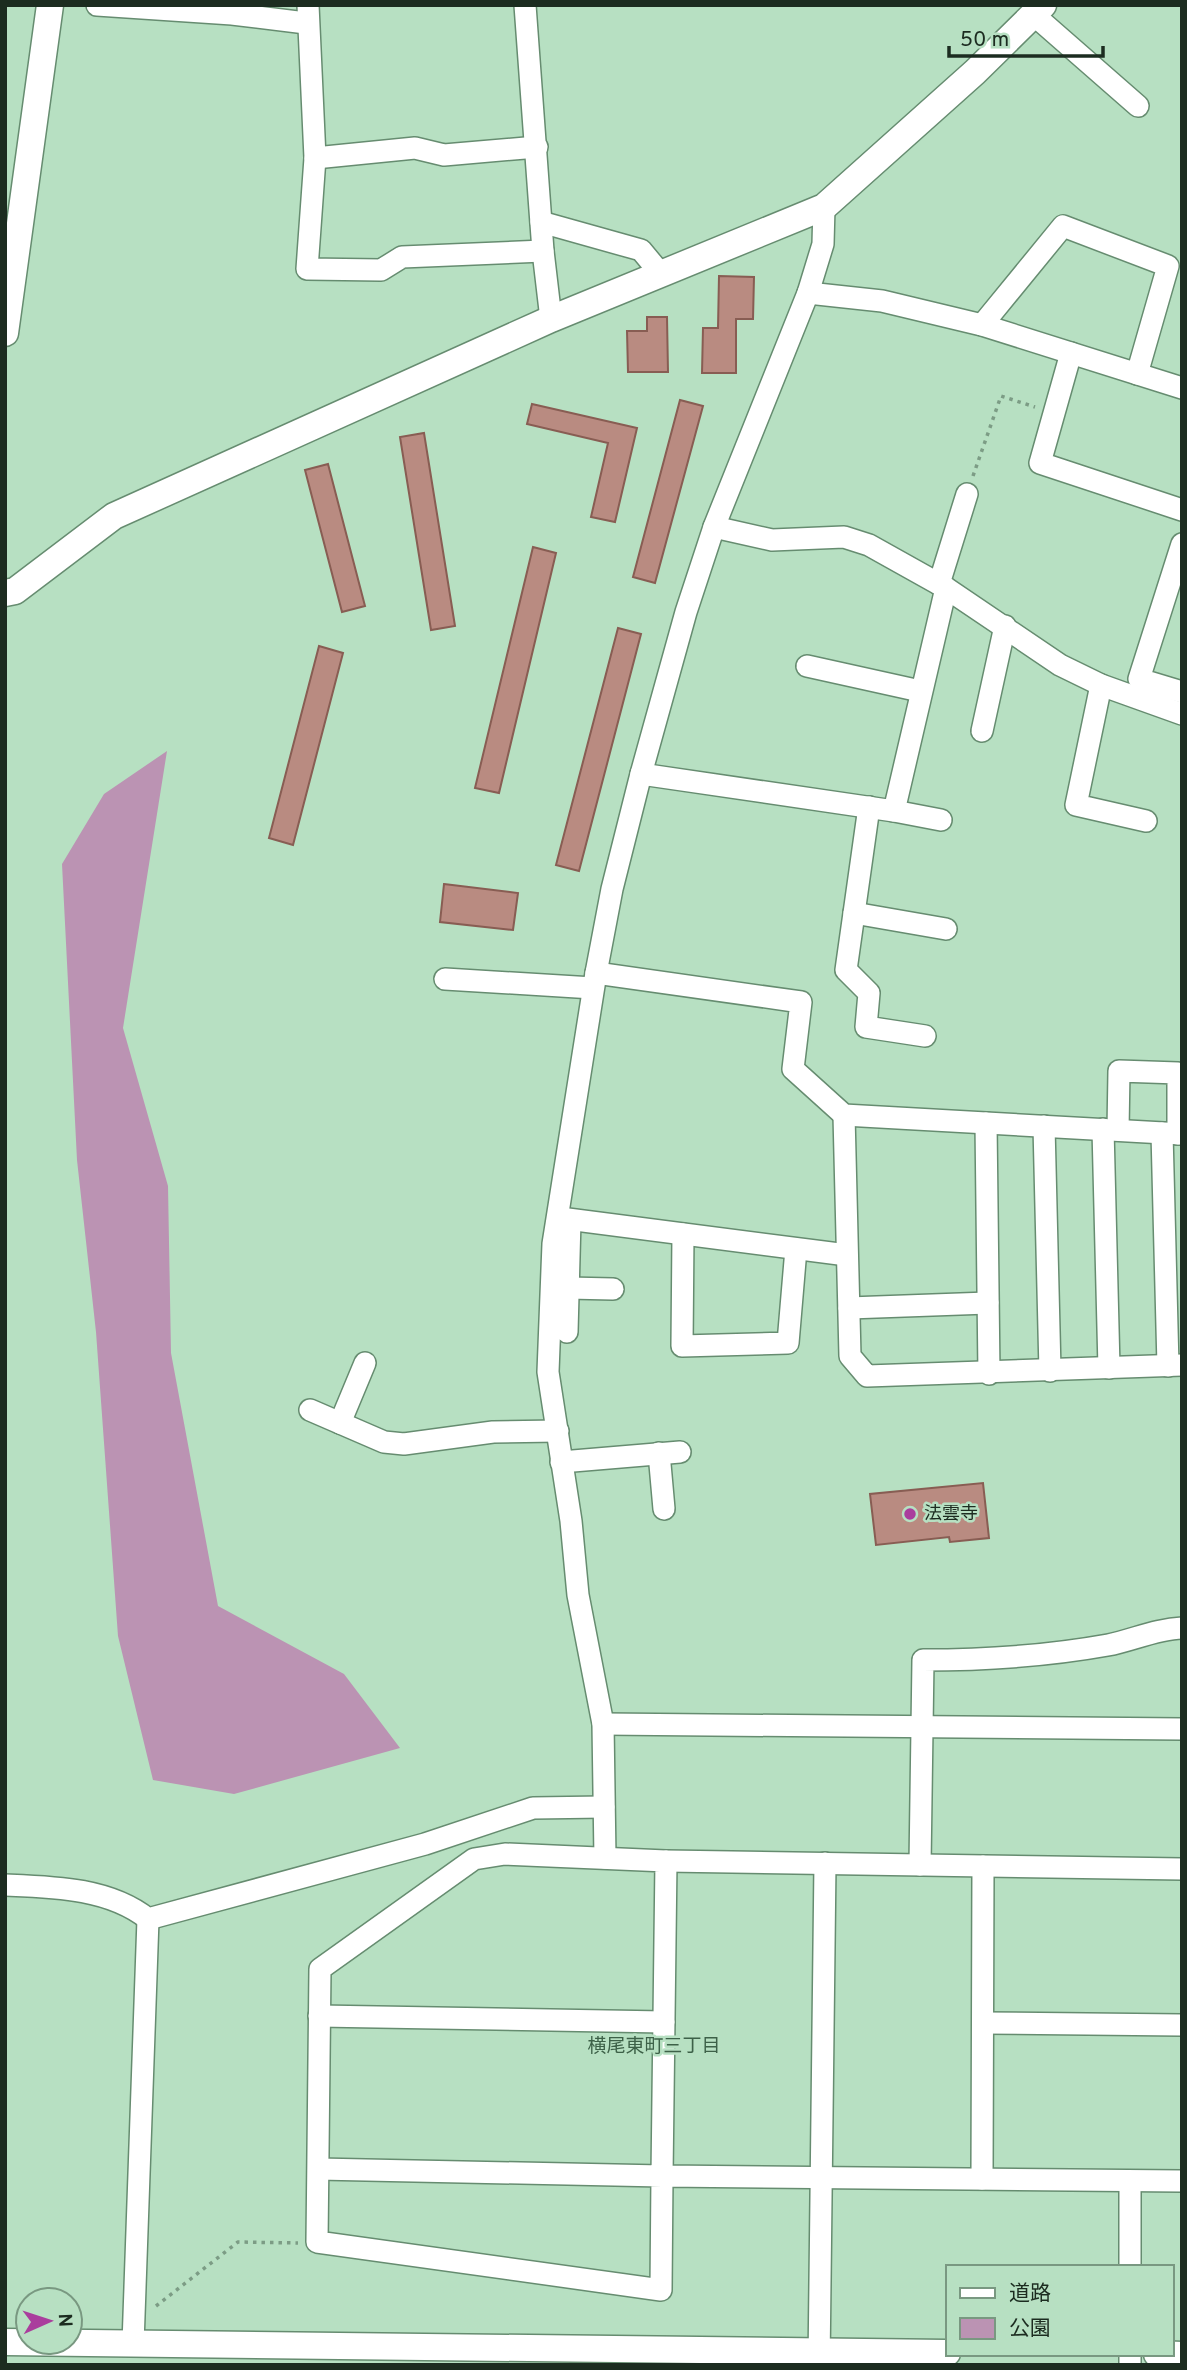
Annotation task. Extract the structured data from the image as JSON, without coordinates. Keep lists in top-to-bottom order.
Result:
{
  "districts": ["横尾東町三丁目"],
  "places": ["法雲寺"],
  "legend": ["道路", "公園"],
  "scale_bar": "50 m",
  "north": "right"
}
